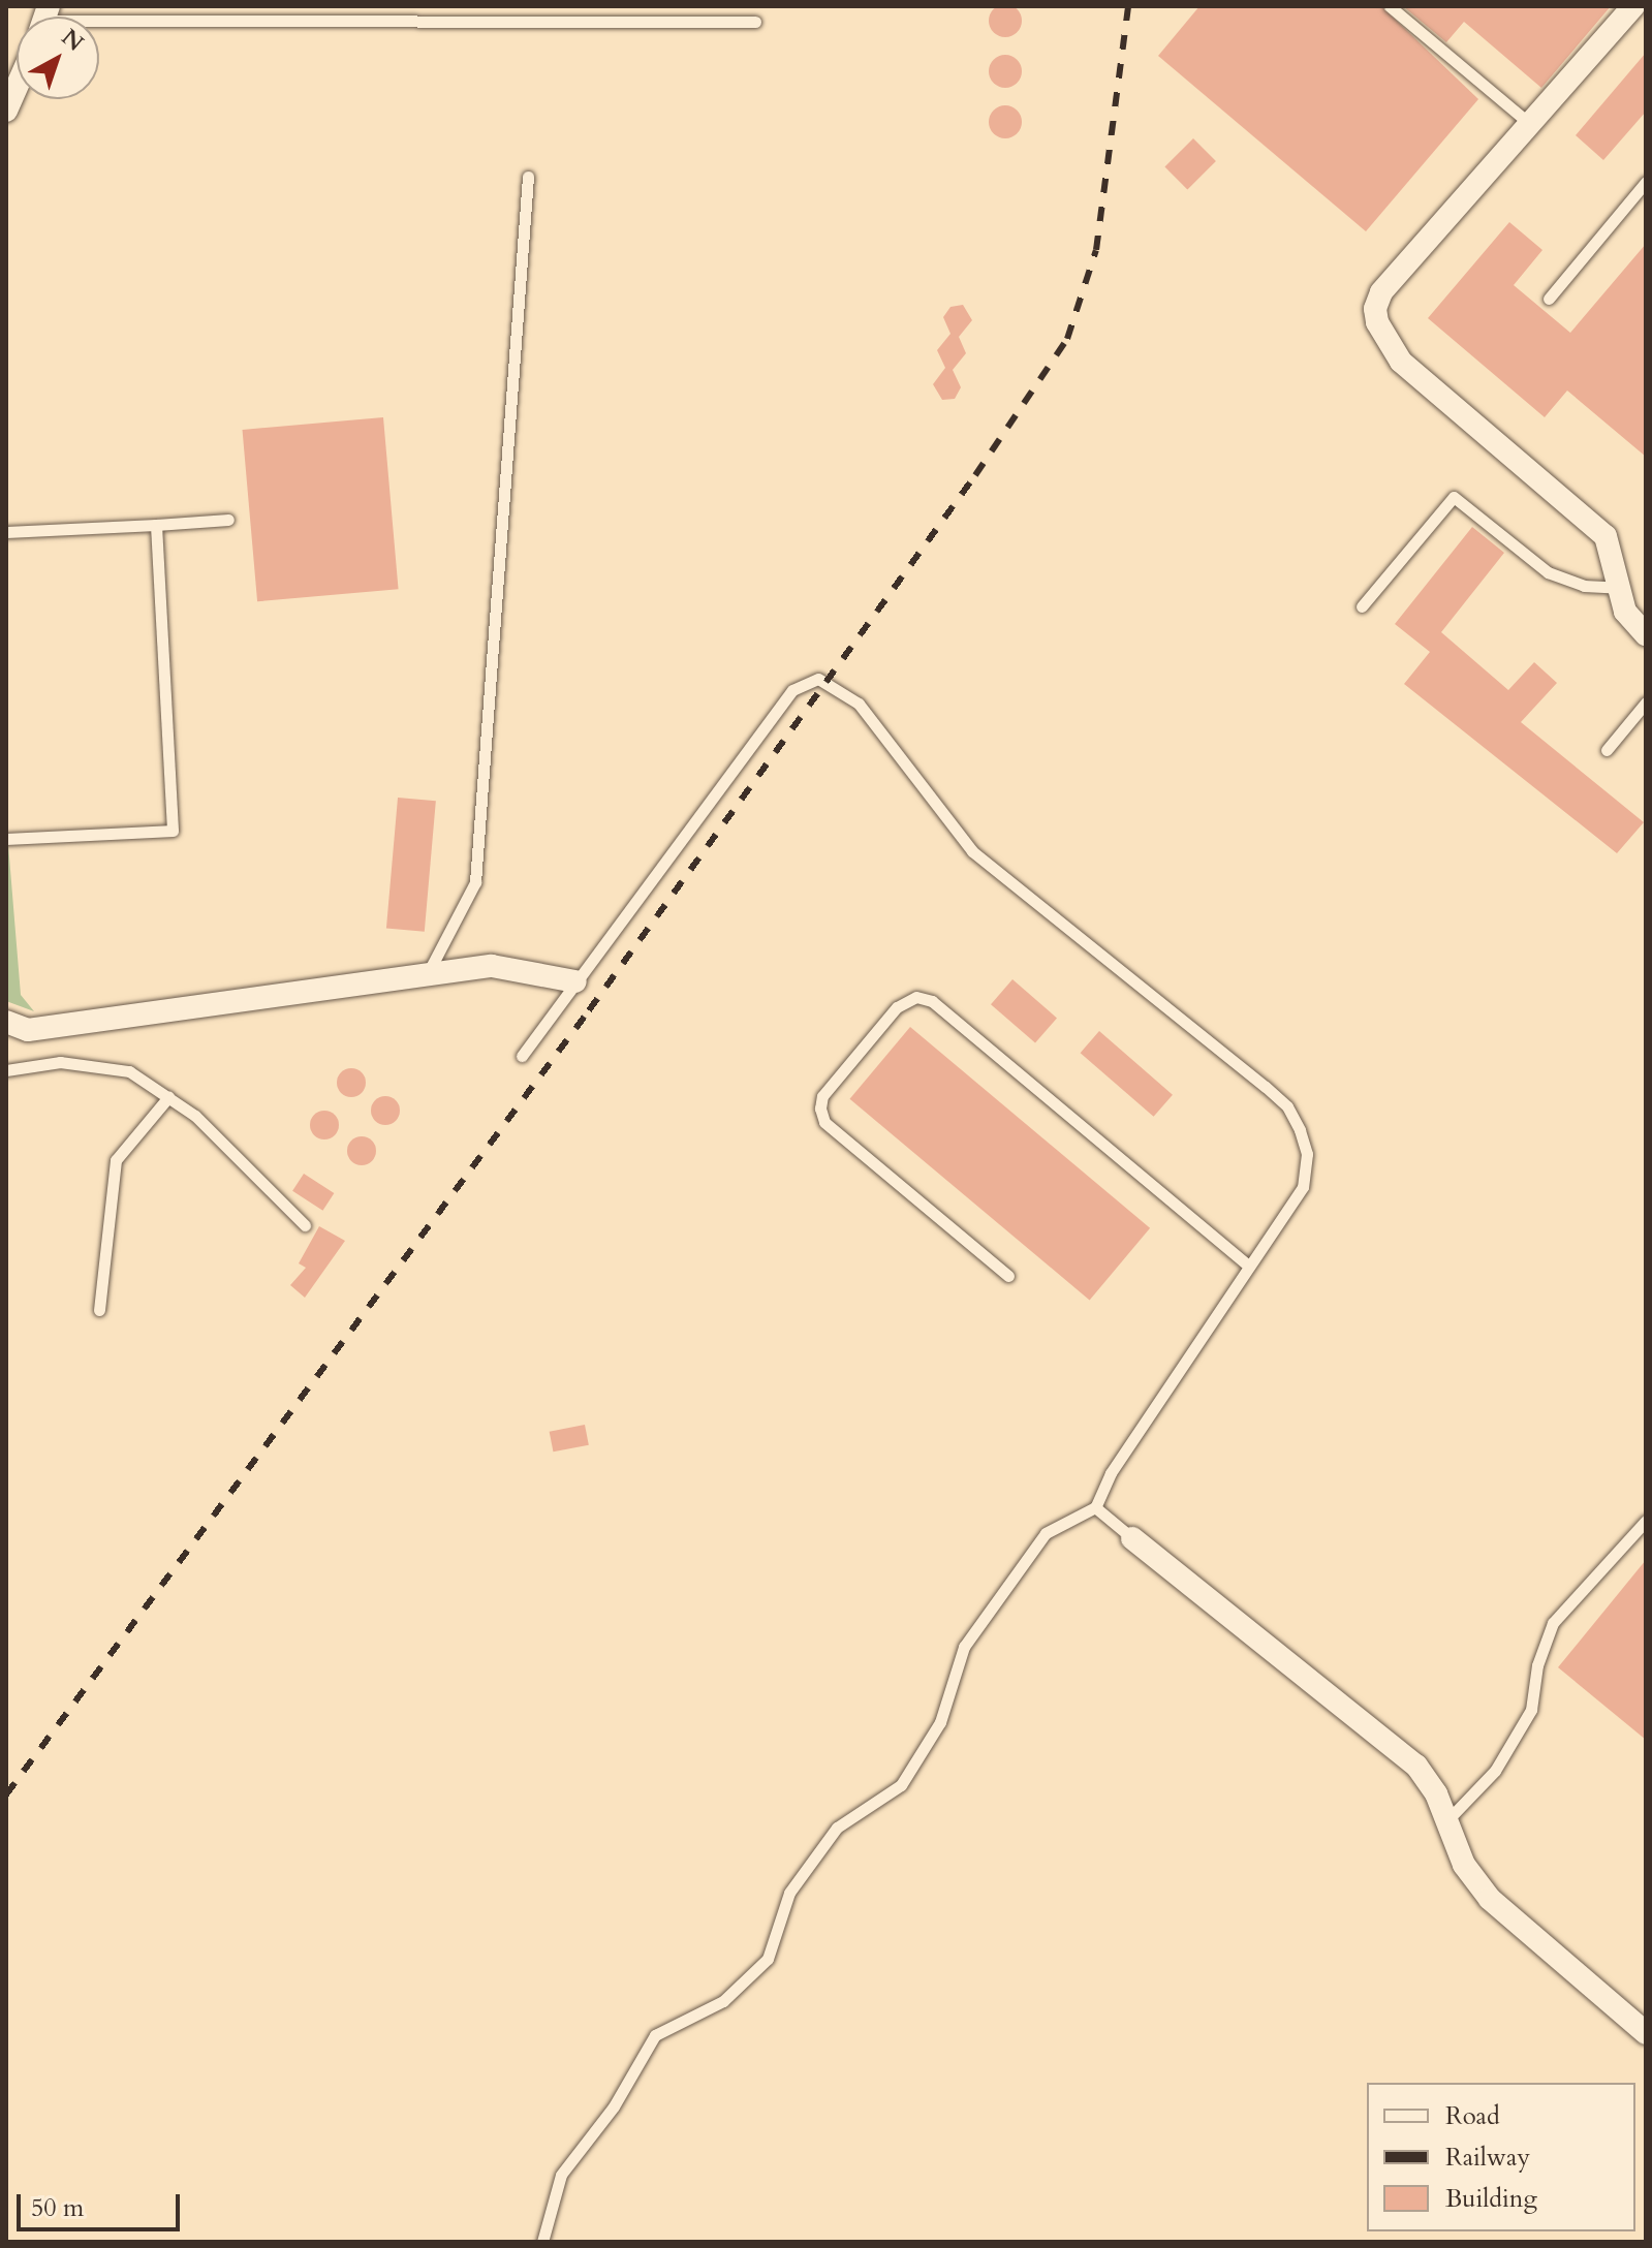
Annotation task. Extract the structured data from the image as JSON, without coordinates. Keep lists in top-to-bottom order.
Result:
{
  "legend": ["Road", "Railway", "Building"],
  "scale_bar": "50 m",
  "north": "top right"
}
